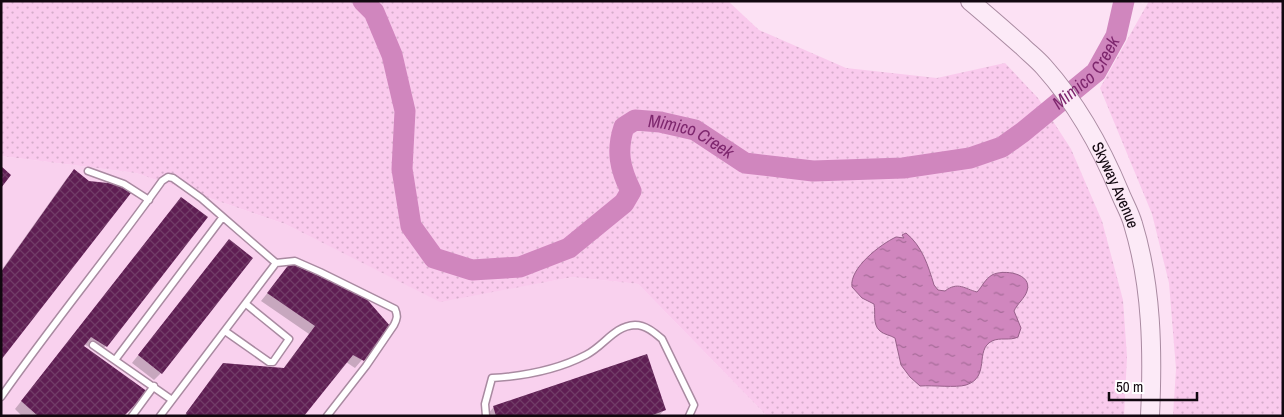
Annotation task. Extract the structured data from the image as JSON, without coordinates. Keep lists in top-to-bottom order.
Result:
{
  "streets": {
    "street": ["Skyway Avenue"]
  },
  "water": ["Mimico Creek"],
  "scale_bar": "50 m"
}
